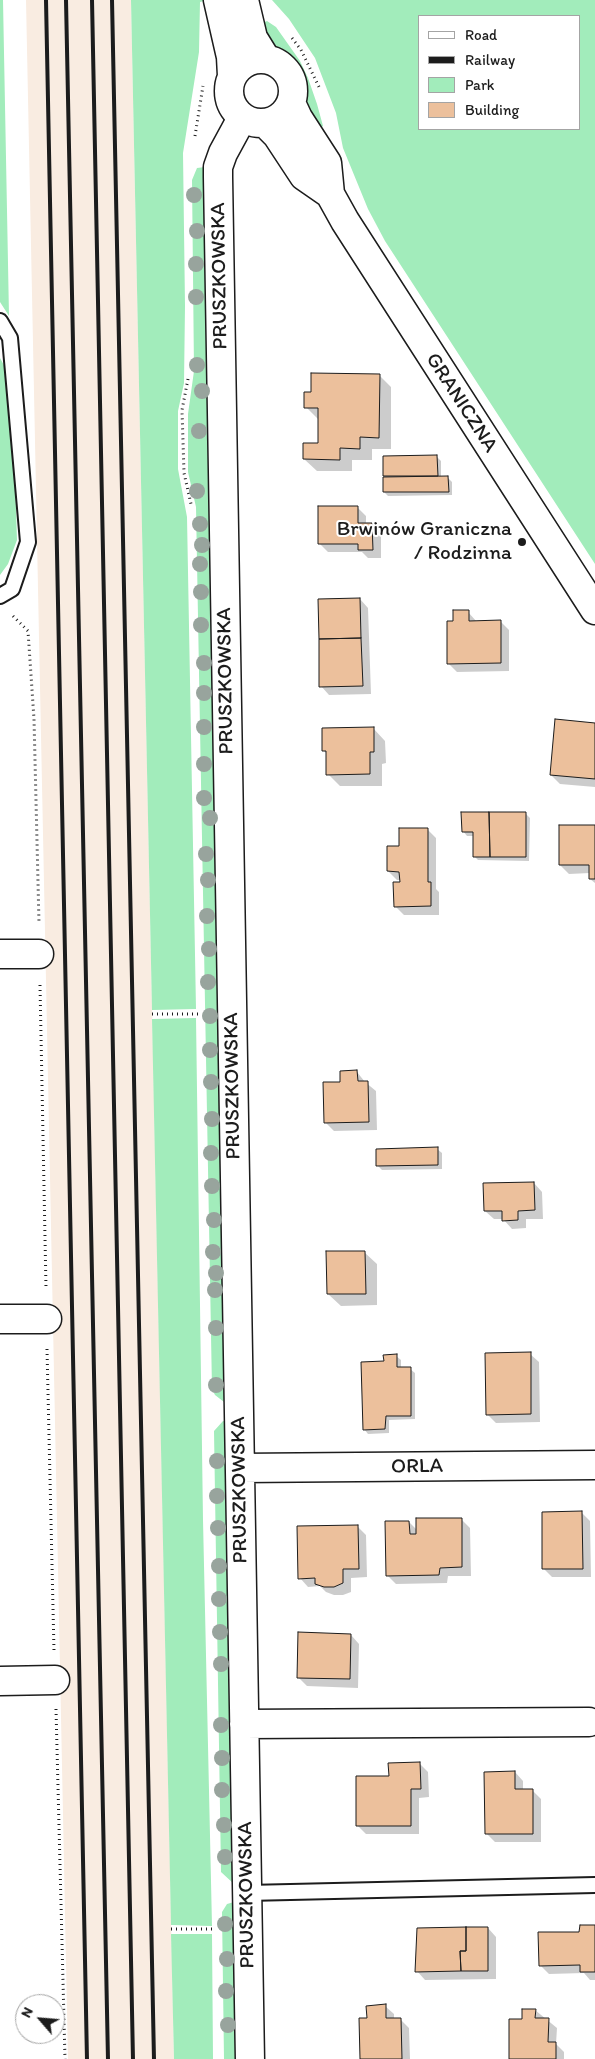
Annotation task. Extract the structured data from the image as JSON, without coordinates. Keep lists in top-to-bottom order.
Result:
{
  "streets": {
    "street": ["PRUSZKOWSKA", "GRANICZNA", "ORLA"]
  },
  "crossings": [
    ["PRUSZKOWSKA", "GRANICZNA"],
    ["PRUSZKOWSKA", "ORLA"]
  ],
  "places": ["Brwinów Graniczna / Rodzinna"],
  "legend": [
    "Road",
    "Railway",
    "Park",
    "Building"
  ],
  "north": "top left"
}
